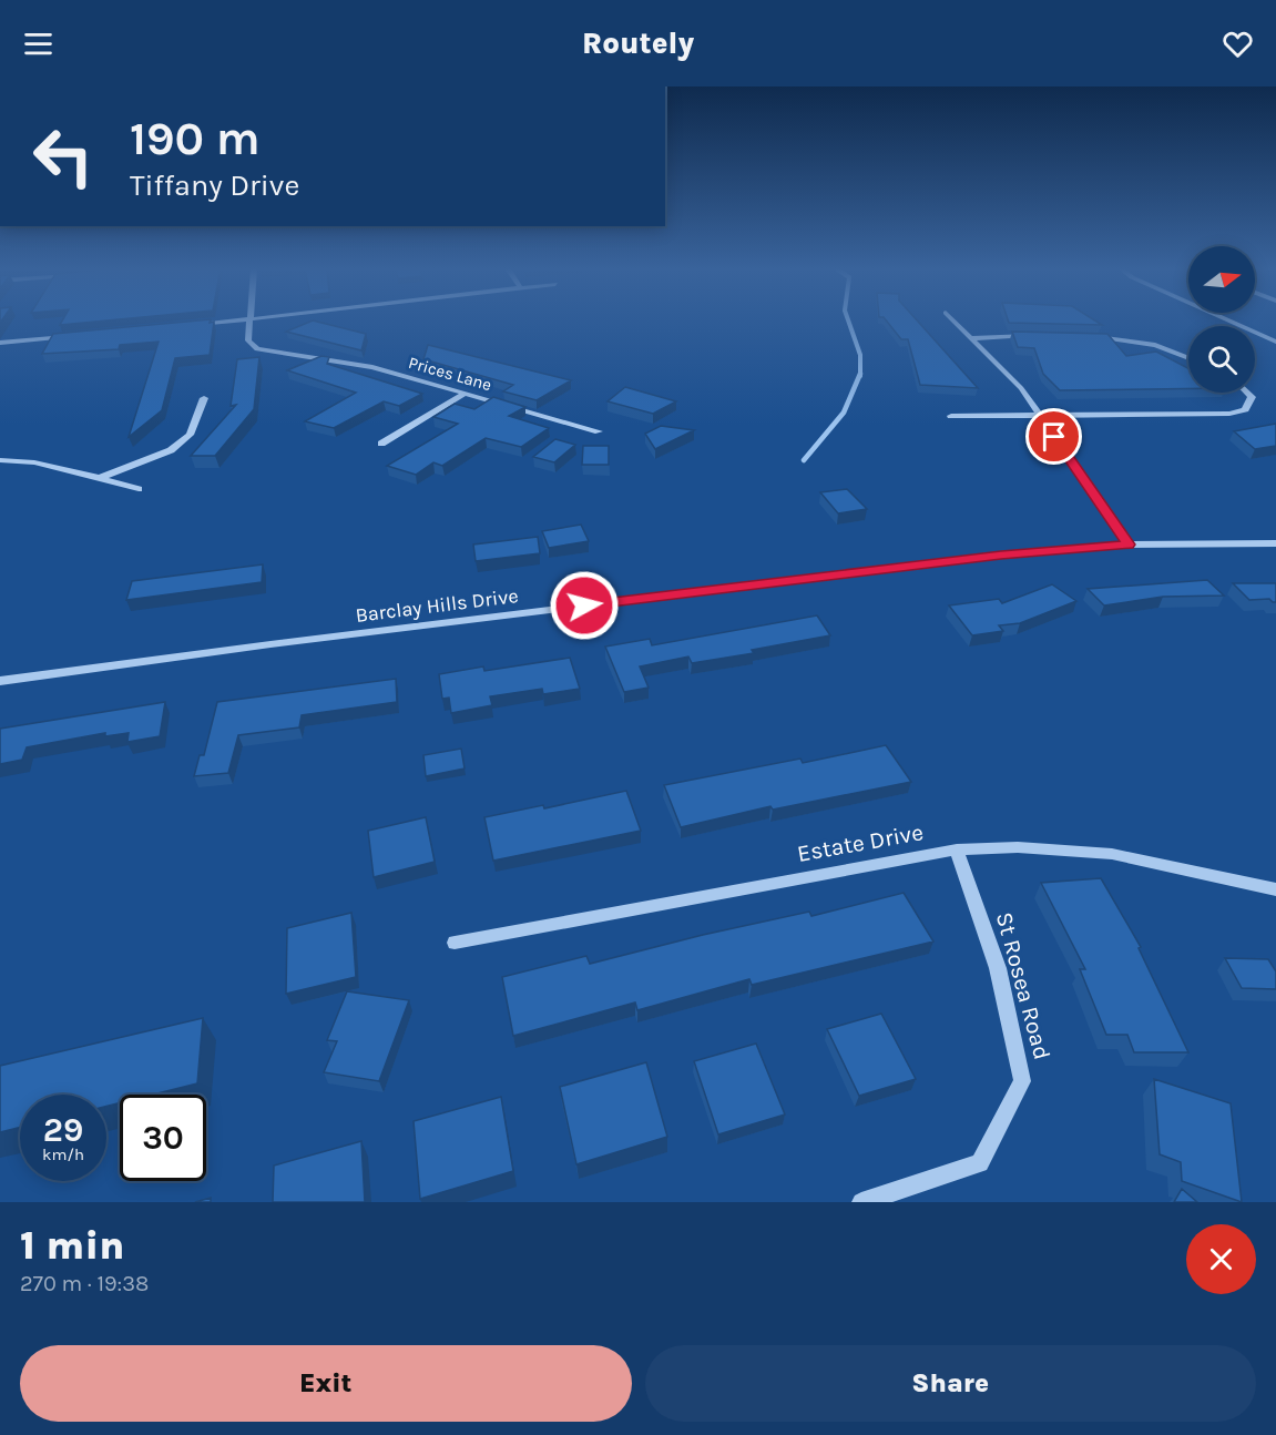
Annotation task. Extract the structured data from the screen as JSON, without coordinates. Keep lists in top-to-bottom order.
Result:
{
  "streets": {
    "street": [
      "Prices Lane",
      "Barclay Hills Drive",
      "Estate Drive",
      "St Rosea Road"
    ]
  },
  "crossings": [
    ["Estate Drive", "St Rosea Road"]
  ],
  "north": "right",
  "page": {
    "header": "Routely",
    "turn": ["190 m", "Tiffany Drive"],
    "speed": "29 km/h",
    "limit": "30",
    "heading": ["1 min", "270 m · 19:38"],
    "buttons": ["Exit", "Share"]
  }
}
